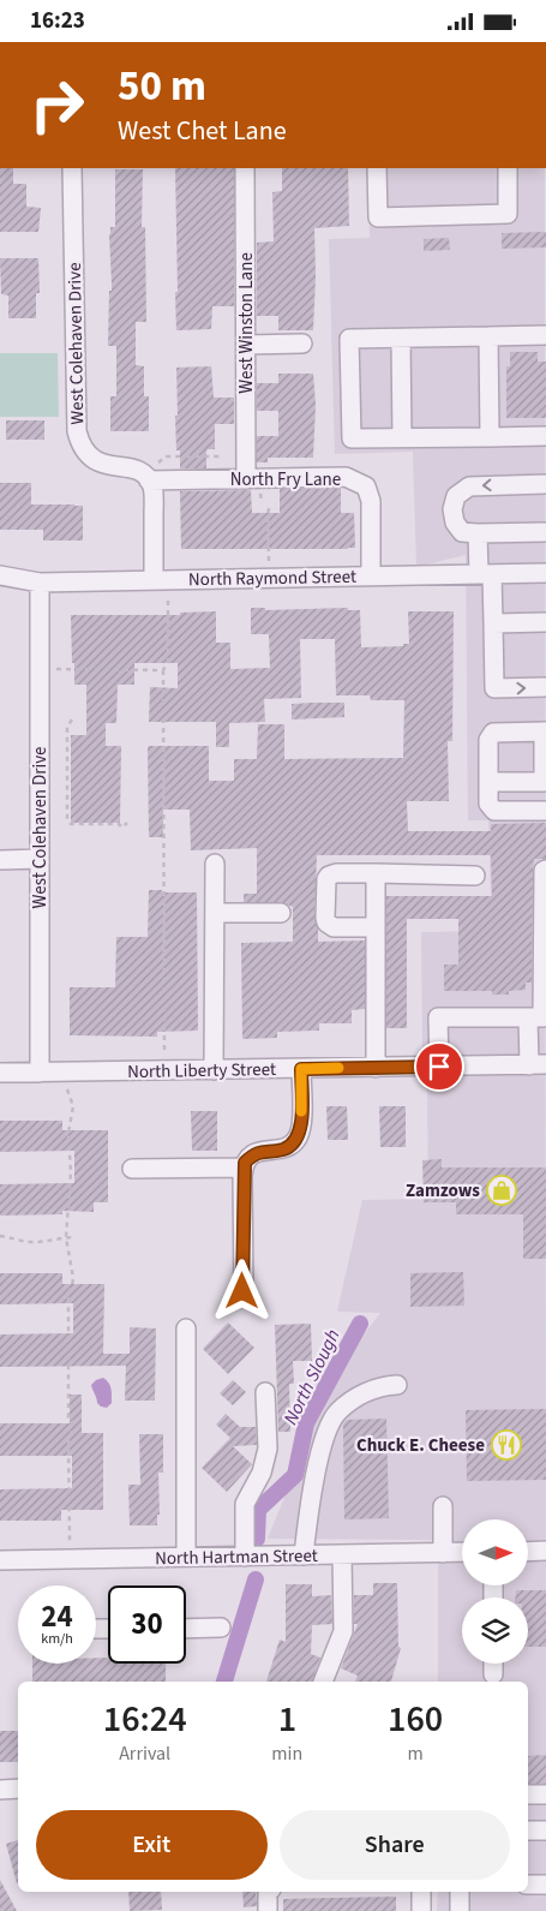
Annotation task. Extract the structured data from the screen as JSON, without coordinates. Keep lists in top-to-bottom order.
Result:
{
  "streets": {
    "street": [
      "West Winston Lane",
      "West Colehaven Drive",
      "North Fry Lane",
      "North Raymond Street",
      "North Liberty Street",
      "North Hartman Street"
    ]
  },
  "crossings": [
    ["West Winston Lane", "North Fry Lane"],
    ["West Colehaven Drive", "North Fry Lane"],
    ["West Colehaven Drive", "North Raymond Street"],
    ["West Colehaven Drive", "North Liberty Street"],
    ["North Fry Lane", "North Raymond Street"]
  ],
  "water": ["North Slough"],
  "places": {
    "shop": ["Zamzows"],
    "restaurant": ["Chuck E. Cheese"]
  },
  "north": "right",
  "page": {
    "status": "16:23",
    "turn": ["50 m", "West Chet Lane"],
    "speed": "24 km/h",
    "limit": "30",
    "eta": [
      "16:24",
      "Arrival",
      "1",
      "min",
      "160",
      "m"
    ],
    "buttons": ["Exit", "Share"]
  }
}
